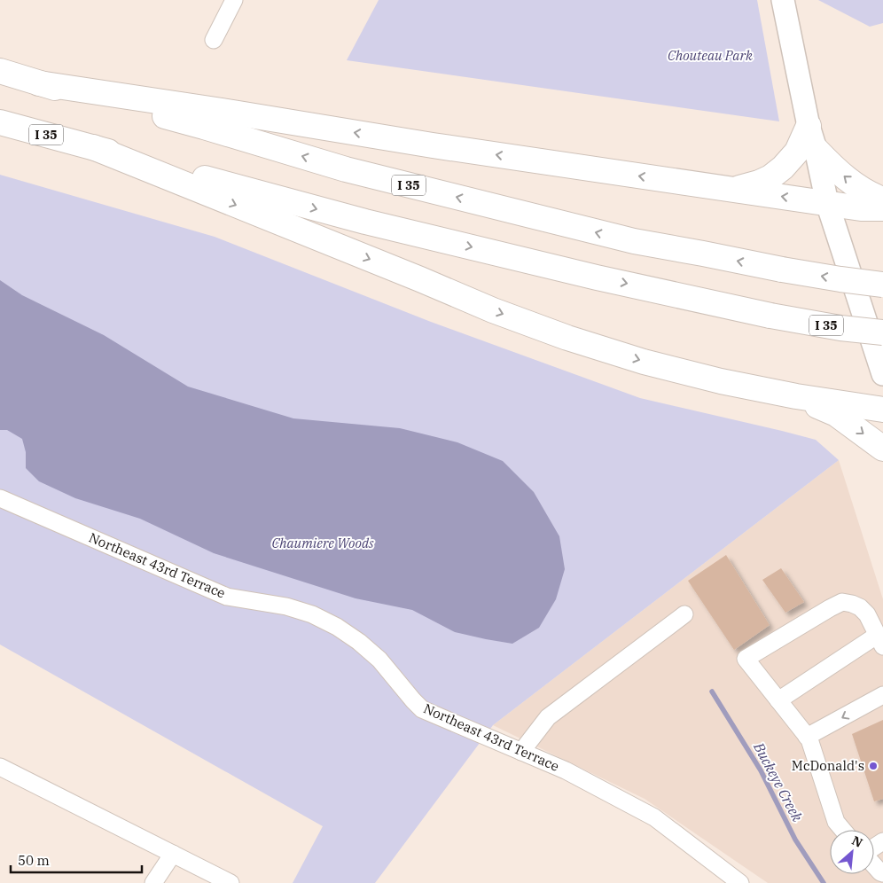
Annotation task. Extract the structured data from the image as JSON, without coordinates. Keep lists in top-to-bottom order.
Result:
{
  "streets": {
    "highway": ["I 35"],
    "street": ["Northeast 43rd Terrace"]
  },
  "water": ["Buckeye Creek"],
  "parks": ["Chouteau Park", "Chaumiere Woods"],
  "places": ["McDonald's"],
  "scale_bar": "50 m",
  "north": "top right"
}
